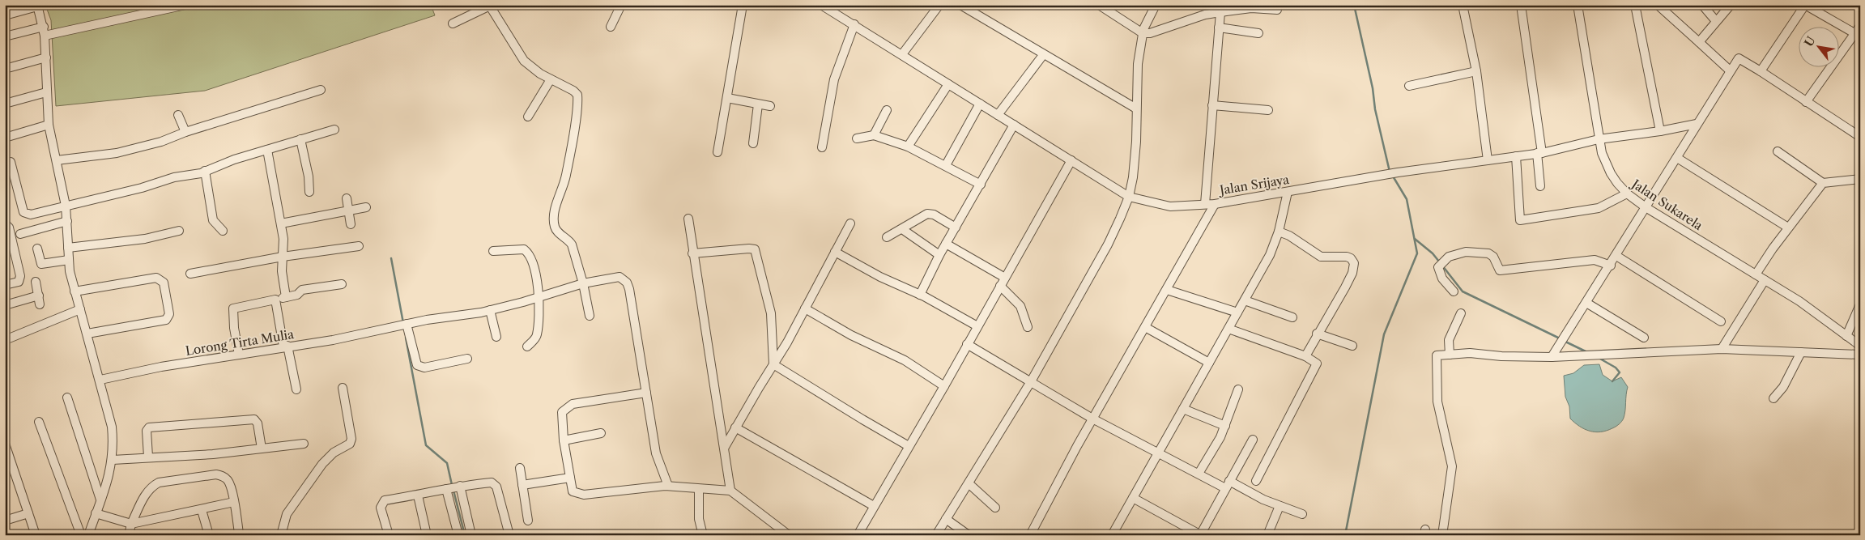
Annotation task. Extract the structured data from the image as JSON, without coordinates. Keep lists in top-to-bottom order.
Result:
{
  "streets": {
    "street": ["Jalan Srijaya", "Jalan Sukarela", "Lorong Tirta Mulia"]
  },
  "north": "top left"
}
